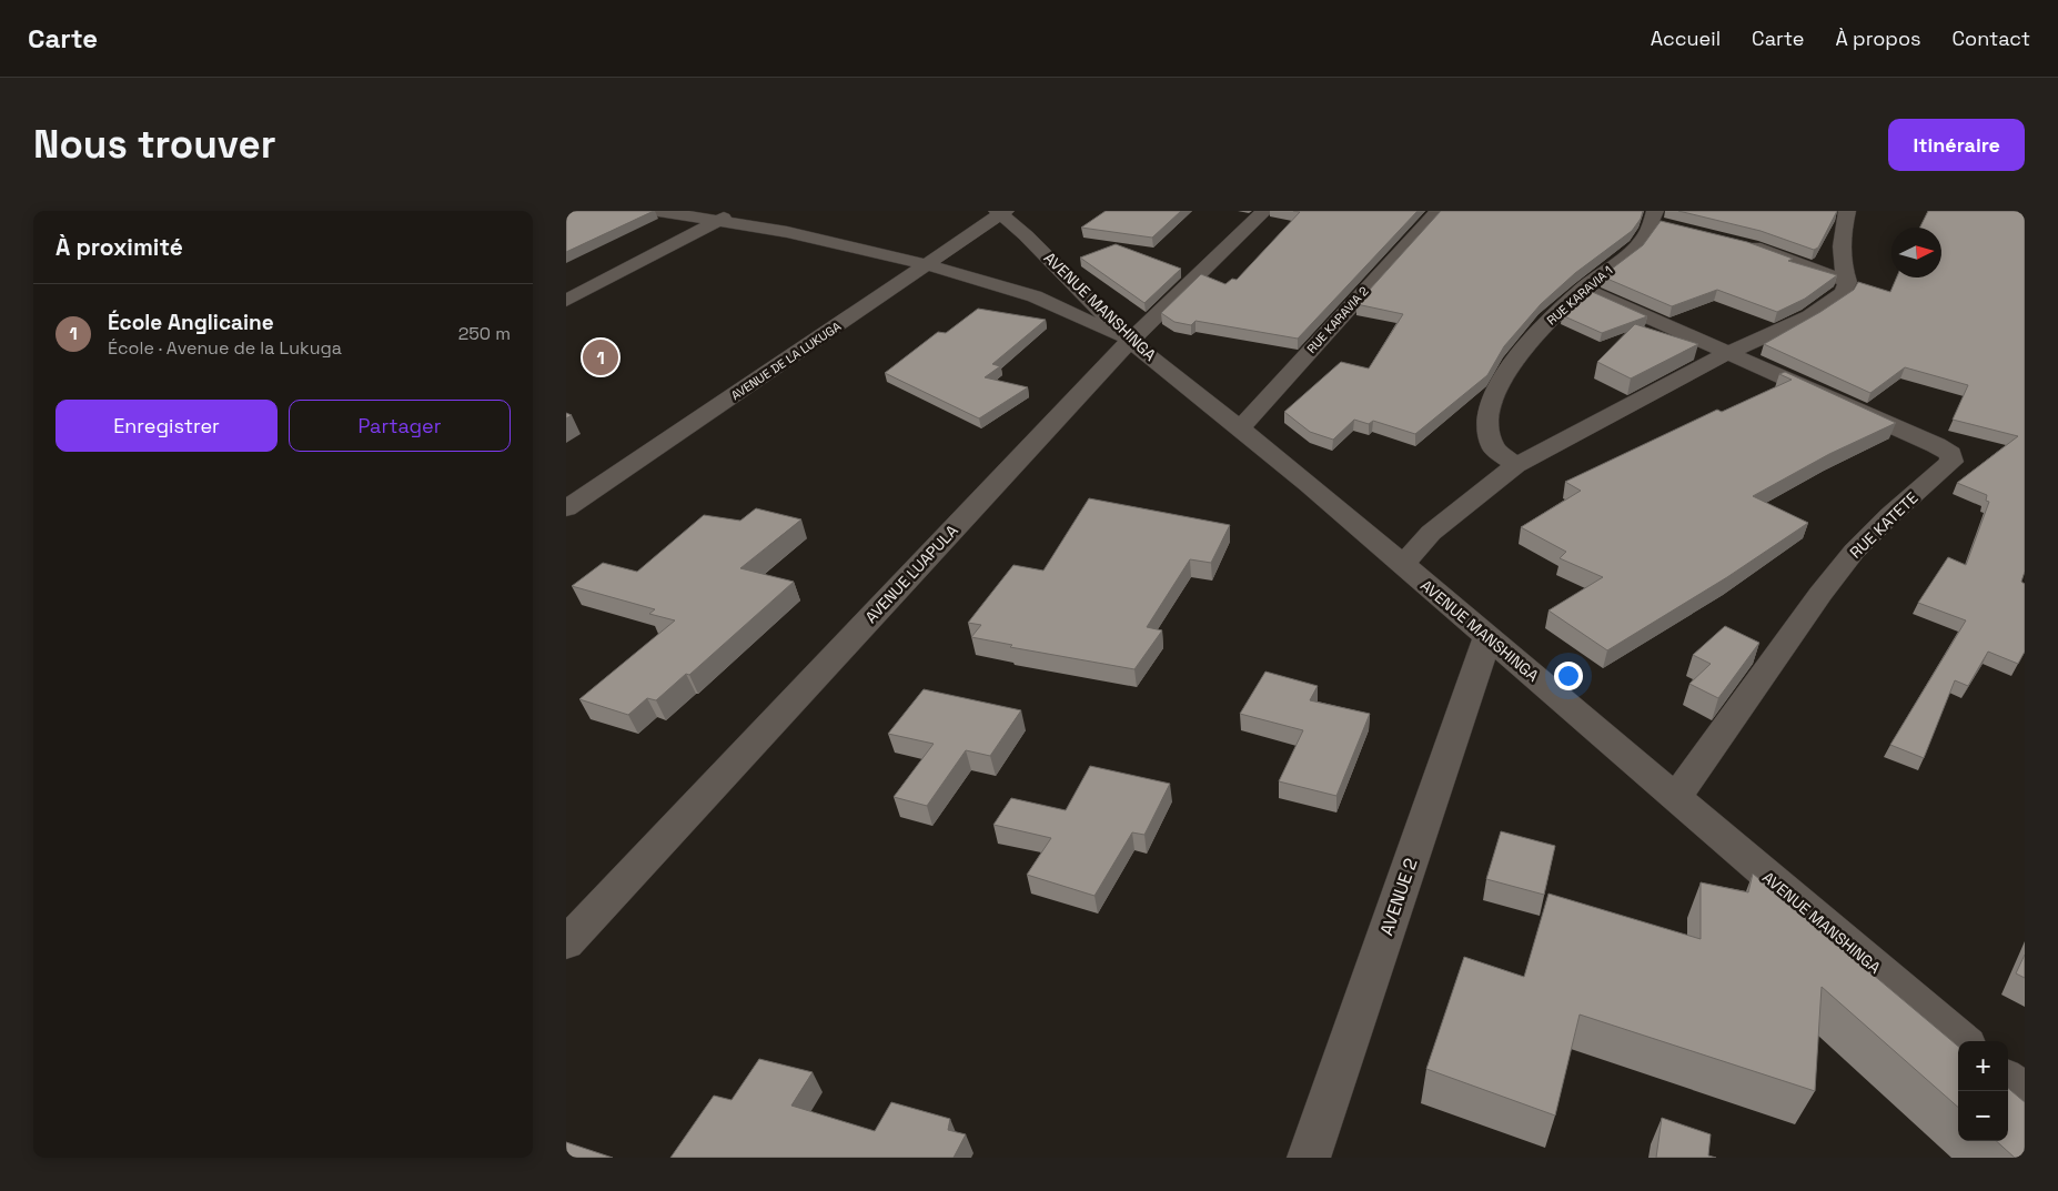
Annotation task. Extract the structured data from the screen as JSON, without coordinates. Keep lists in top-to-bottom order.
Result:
{
  "streets": {
    "street": [
      "RUE KARAVIA 1",
      "AVENUE MANSHINGA",
      "RUE KARAVIA 2",
      "AVENUE DE LA LUKUGA",
      "RUE KATETE",
      "AVENUE LUAPULA",
      "AVENUE 2"
    ]
  },
  "crossings": [
    ["RUE KARAVIA 1", "RUE KATETE"],
    ["AVENUE MANSHINGA", "RUE KARAVIA 2"],
    ["AVENUE MANSHINGA", "AVENUE DE LA LUKUGA"],
    ["AVENUE MANSHINGA", "RUE KATETE"],
    ["AVENUE MANSHINGA", "AVENUE LUAPULA"],
    ["AVENUE MANSHINGA", "AVENUE 2"]
  ],
  "north": "right",
  "page": {
    "header": "Carte",
    "nav": [
      "Accueil",
      "Carte",
      "À propos",
      "Contact"
    ],
    "buttons": [
      "Itinéraire",
      ["Enregistrer", "Partager"]
    ],
    "title": "Nous trouver",
    "heading": "À proximité",
    "list": [
      {
        "mark": "1",
        "name": "École Anglicaine",
        "note": "École · Avenue de la Lukuga",
        "value": "250 m"
      }
    ],
    "pins": "1",
    "map_buttons": ["+", "−"]
  }
}
